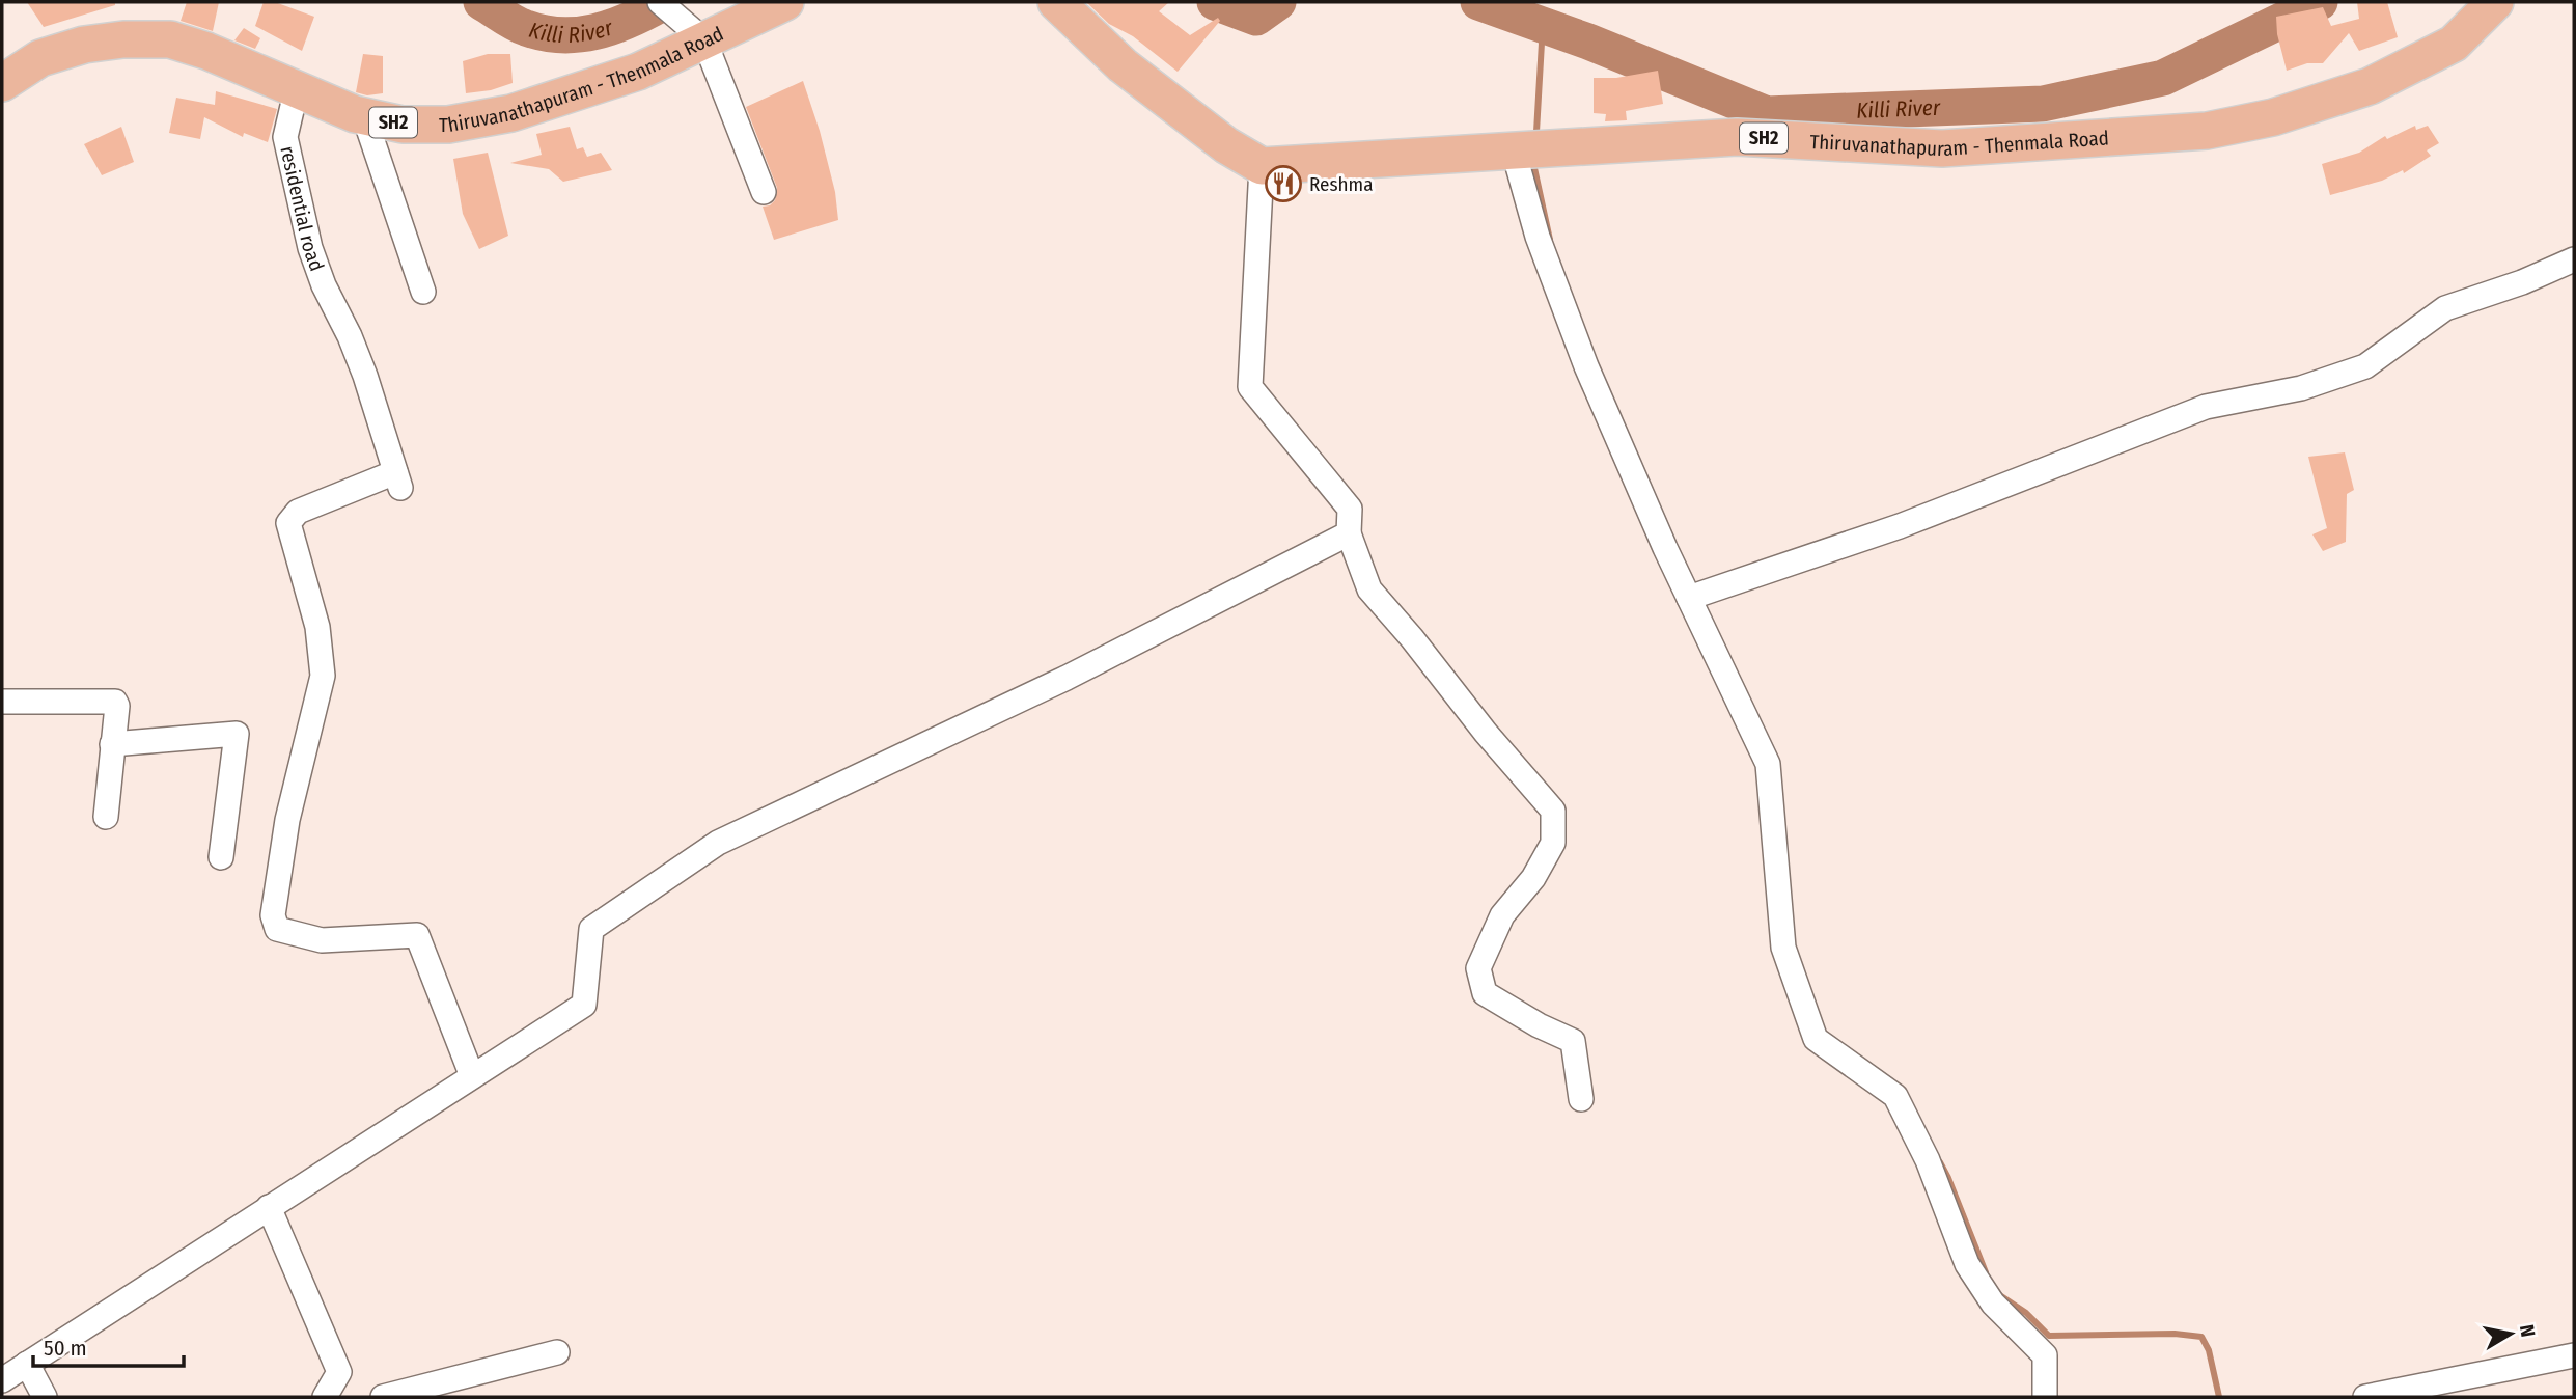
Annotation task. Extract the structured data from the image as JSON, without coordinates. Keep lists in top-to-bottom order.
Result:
{
  "streets": {
    "main road": ["Thiruvanathapuram - Thenmala Road", "SH2"],
    "street": ["residential road"]
  },
  "crossings": [
    ["Thiruvanathapuram - Thenmala Road", "residential road"]
  ],
  "water": ["Killi River"],
  "places": {
    "restaurant": ["Reshma"]
  },
  "scale_bar": "50 m",
  "north": "right"
}
